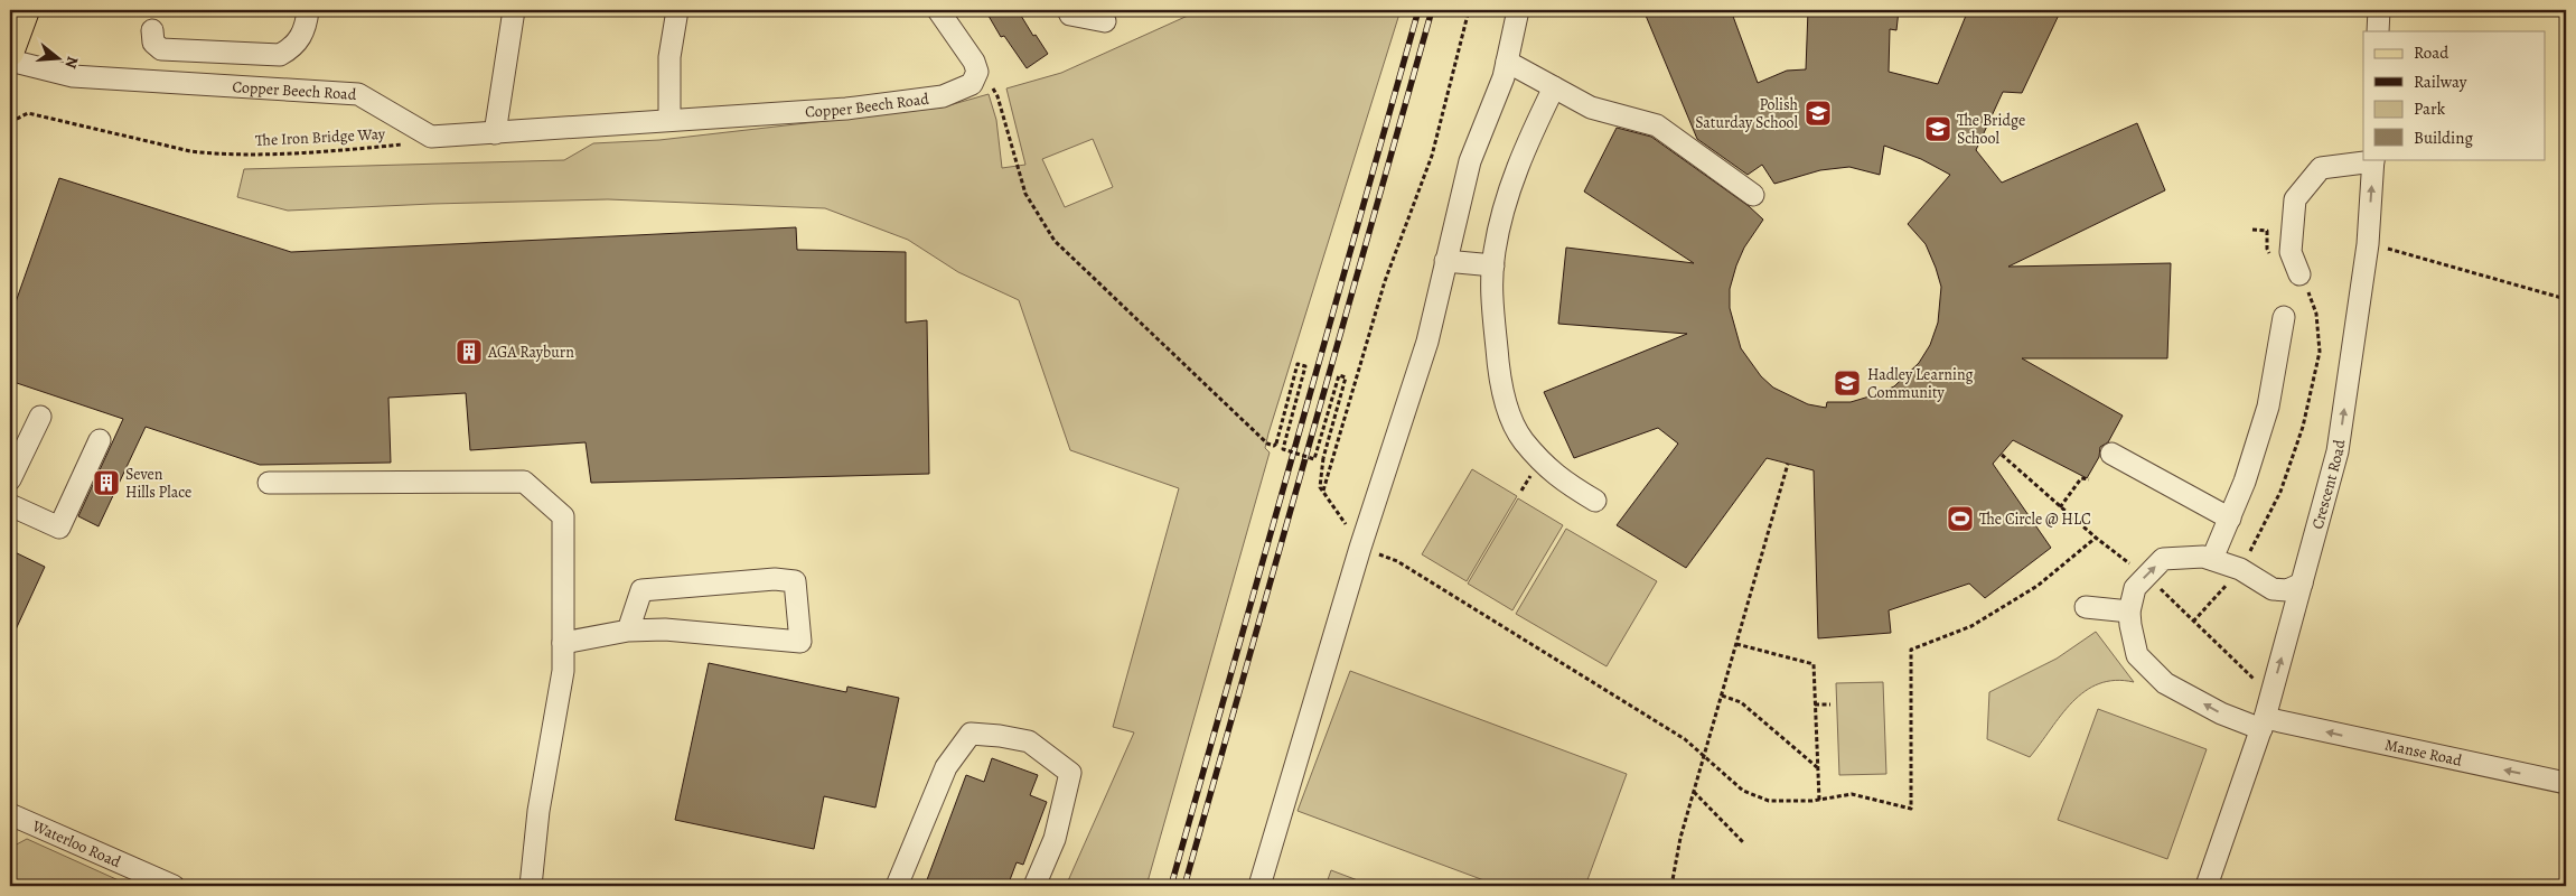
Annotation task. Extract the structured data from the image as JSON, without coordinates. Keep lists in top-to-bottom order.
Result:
{
  "streets": {
    "street": [
      "Copper Beech Road",
      "Crescent Road",
      "Manse Road",
      "Waterloo Road"
    ],
    "path": ["The Iron Bridge Way"]
  },
  "crossings": [
    ["Copper Beech Road", "The Iron Bridge Way"],
    ["Crescent Road", "Manse Road"]
  ],
  "one_way": ["Manse Road"],
  "places": {
    "school or university": ["Polish Saturday School", "The Bridge School", "Hadley Learning Community"],
    "building": ["AGA Rayburn", "Seven Hills Place"],
    "sports": ["The Circle @ HLC"]
  },
  "legend": [
    "Road",
    "Railway",
    "Park",
    "Building"
  ],
  "north": "right"
}
